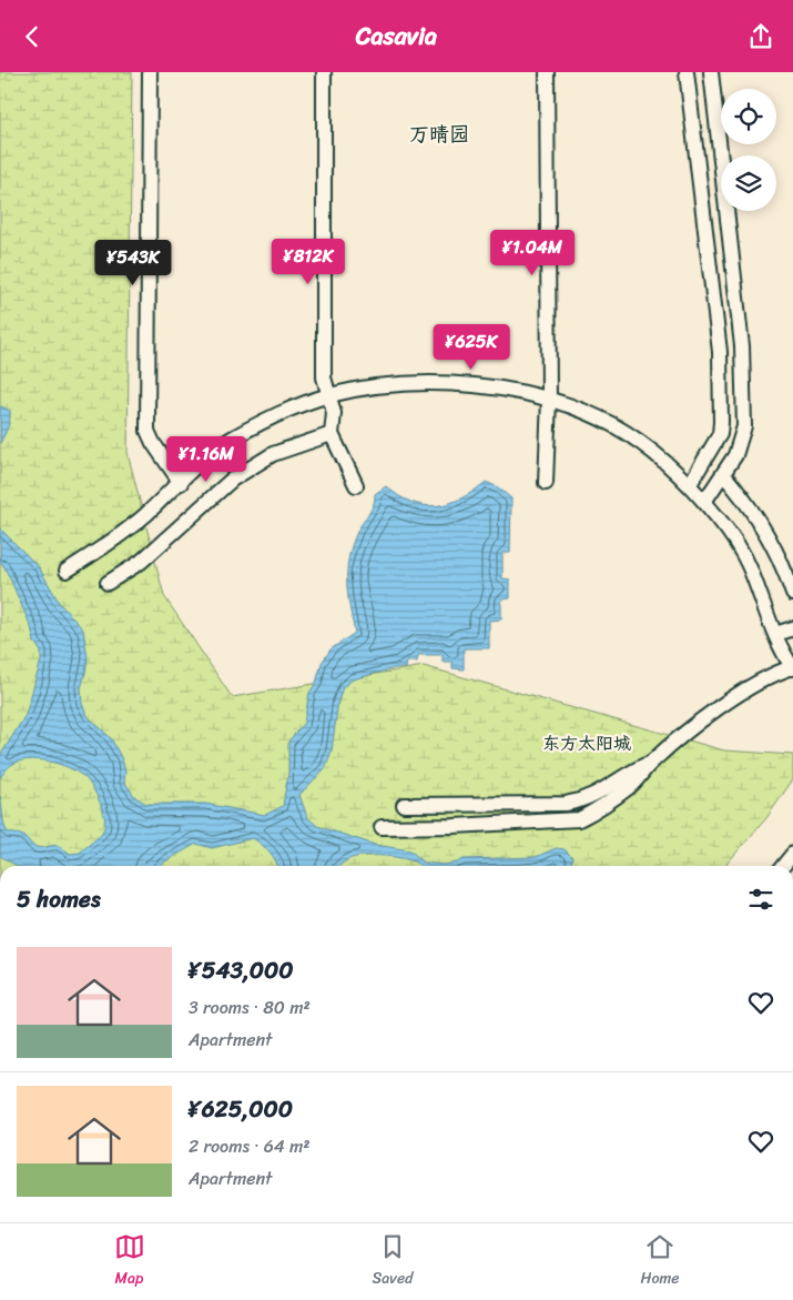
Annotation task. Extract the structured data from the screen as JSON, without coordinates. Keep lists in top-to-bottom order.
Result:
{
  "districts": ["万晴园", "东方太阳城"],
  "page": {
    "header": "Casavia",
    "price": [
      "¥1.04M",
      "¥812K",
      "¥543K",
      "¥625K",
      "¥1.16M"
    ],
    "heading": "5 homes",
    "list": [
      {
        "name": "¥543,000",
        "note": "3 rooms · 80 m² · Apartment"
      },
      {
        "name": "¥625,000",
        "note": "2 rooms · 64 m² · Apartment"
      }
    ],
    "tabs": ["Map", "Saved", "Home"]
  }
}
